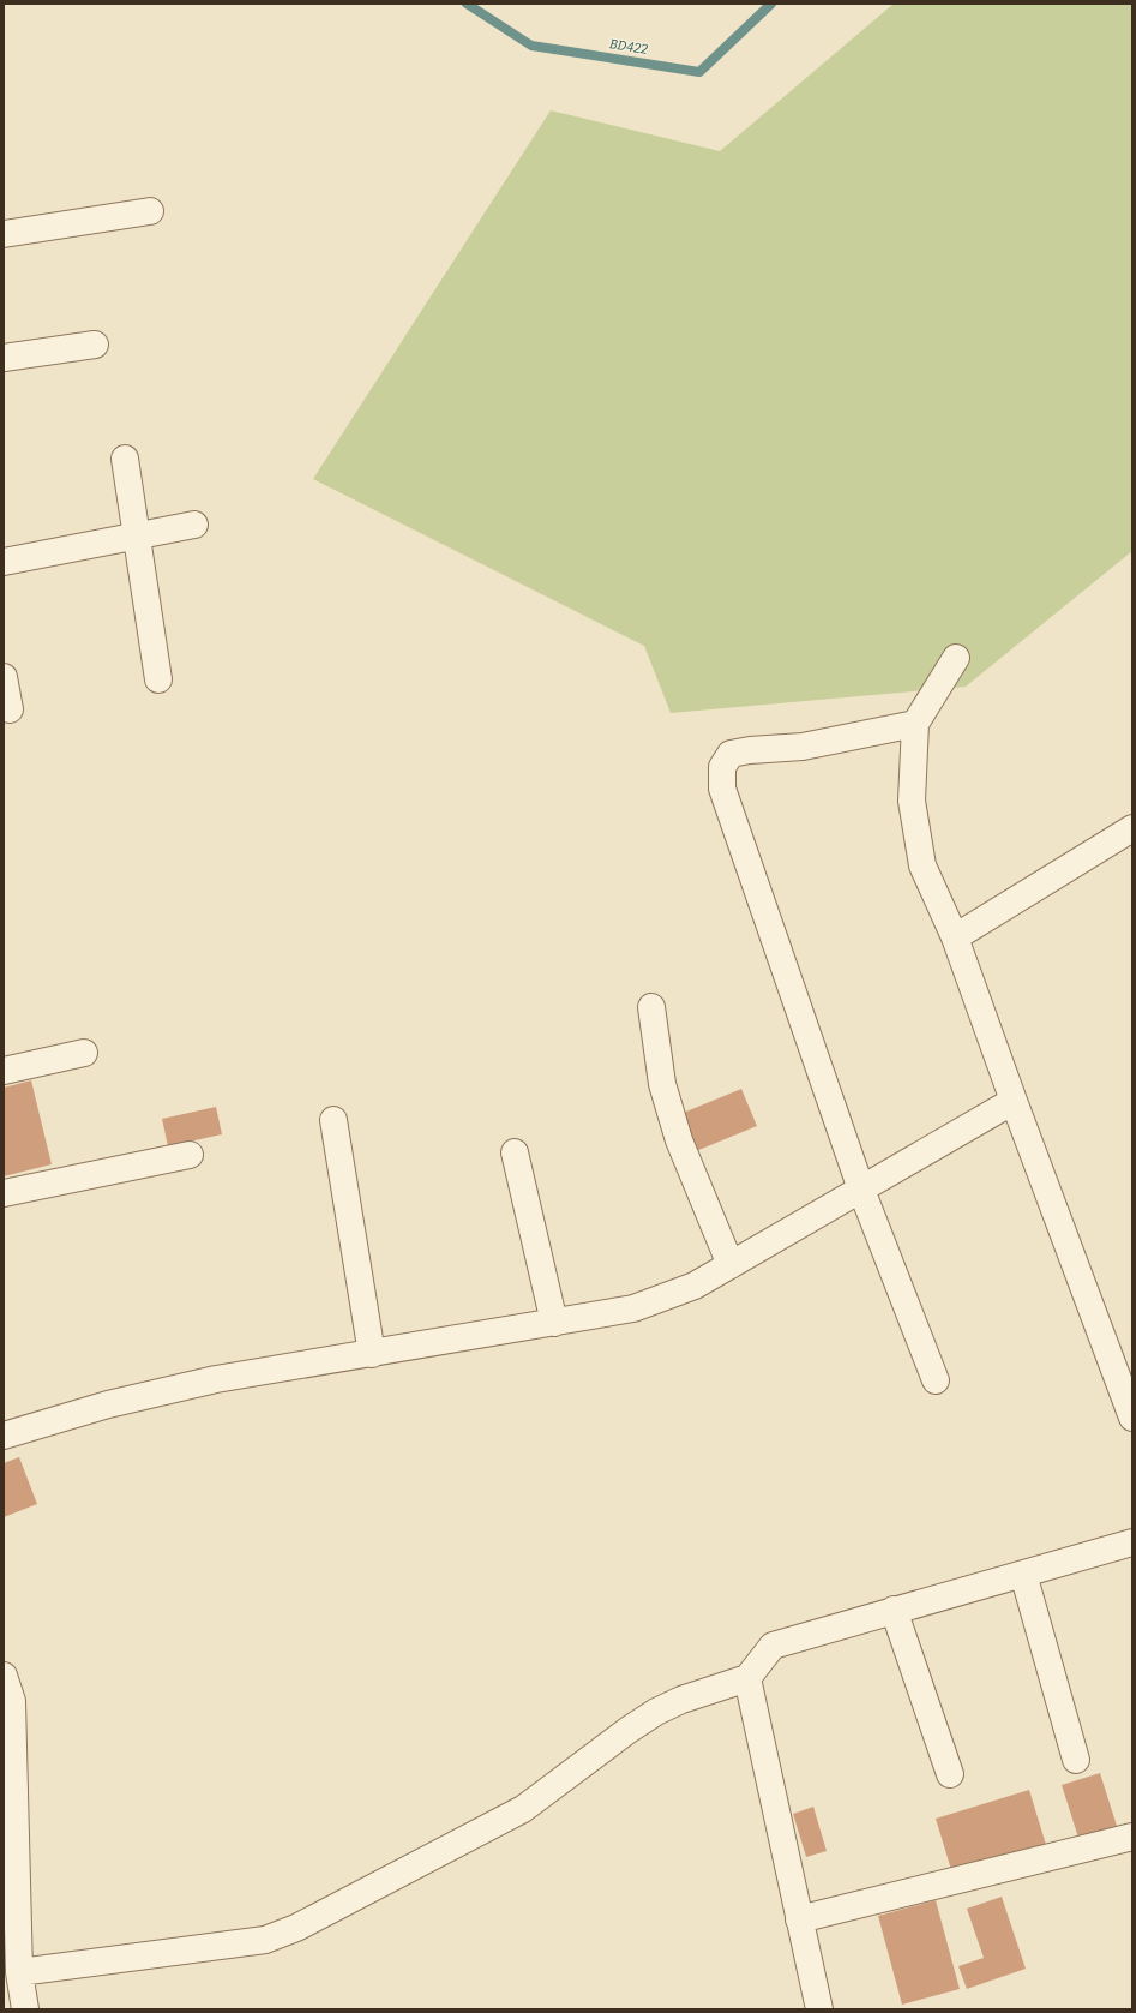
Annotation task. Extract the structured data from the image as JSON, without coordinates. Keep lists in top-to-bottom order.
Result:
{
  "water": ["BD422"]
}
